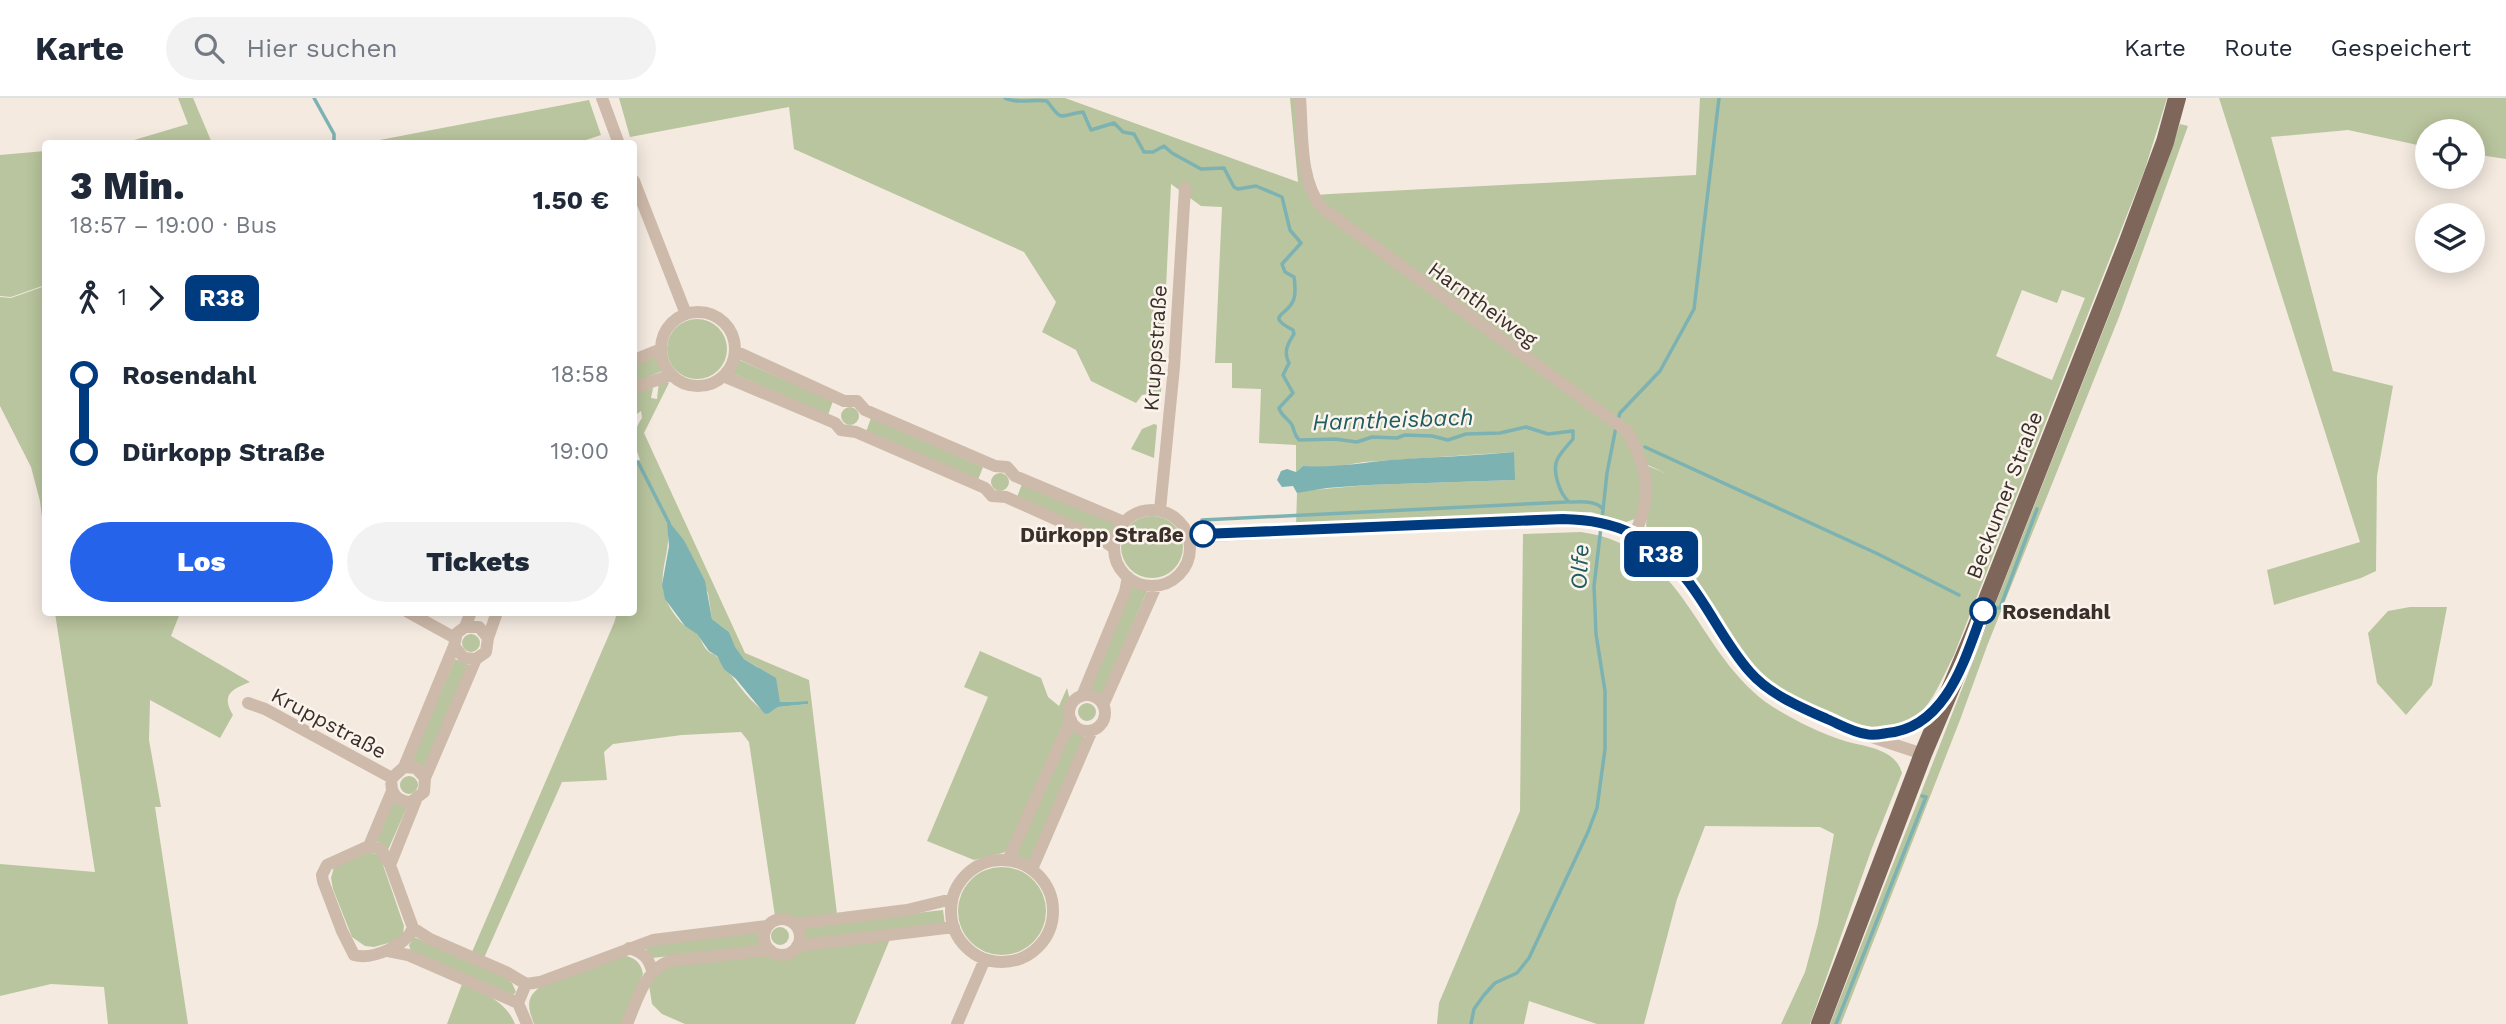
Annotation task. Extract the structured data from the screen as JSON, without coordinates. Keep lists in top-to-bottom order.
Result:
{
  "streets": {
    "main road": ["Beckumer Straße"],
    "street": ["Harntheiweg", "Kruppstraße"]
  },
  "water": ["Harntheisbach", "Olfe"],
  "places": ["Dürkopp Straße", "Rosendahl"],
  "lines": ["bus line R38"],
  "page": {
    "header": "Karte",
    "search": "Hier suchen",
    "nav": ["Karte", "Route", "Gespeichert"],
    "on_map": "R38",
    "heading": ["3 Min.", "18:57 – 19:00 · Bus", "1.50 €"],
    "legs": ["1", "R38"],
    "list": [
      {
        "name": "Rosendahl",
        "value": "18:58"
      },
      {
        "name": "Dürkopp Straße",
        "value": "19:00"
      }
    ],
    "buttons": ["Los", "Tickets"]
  }
}
